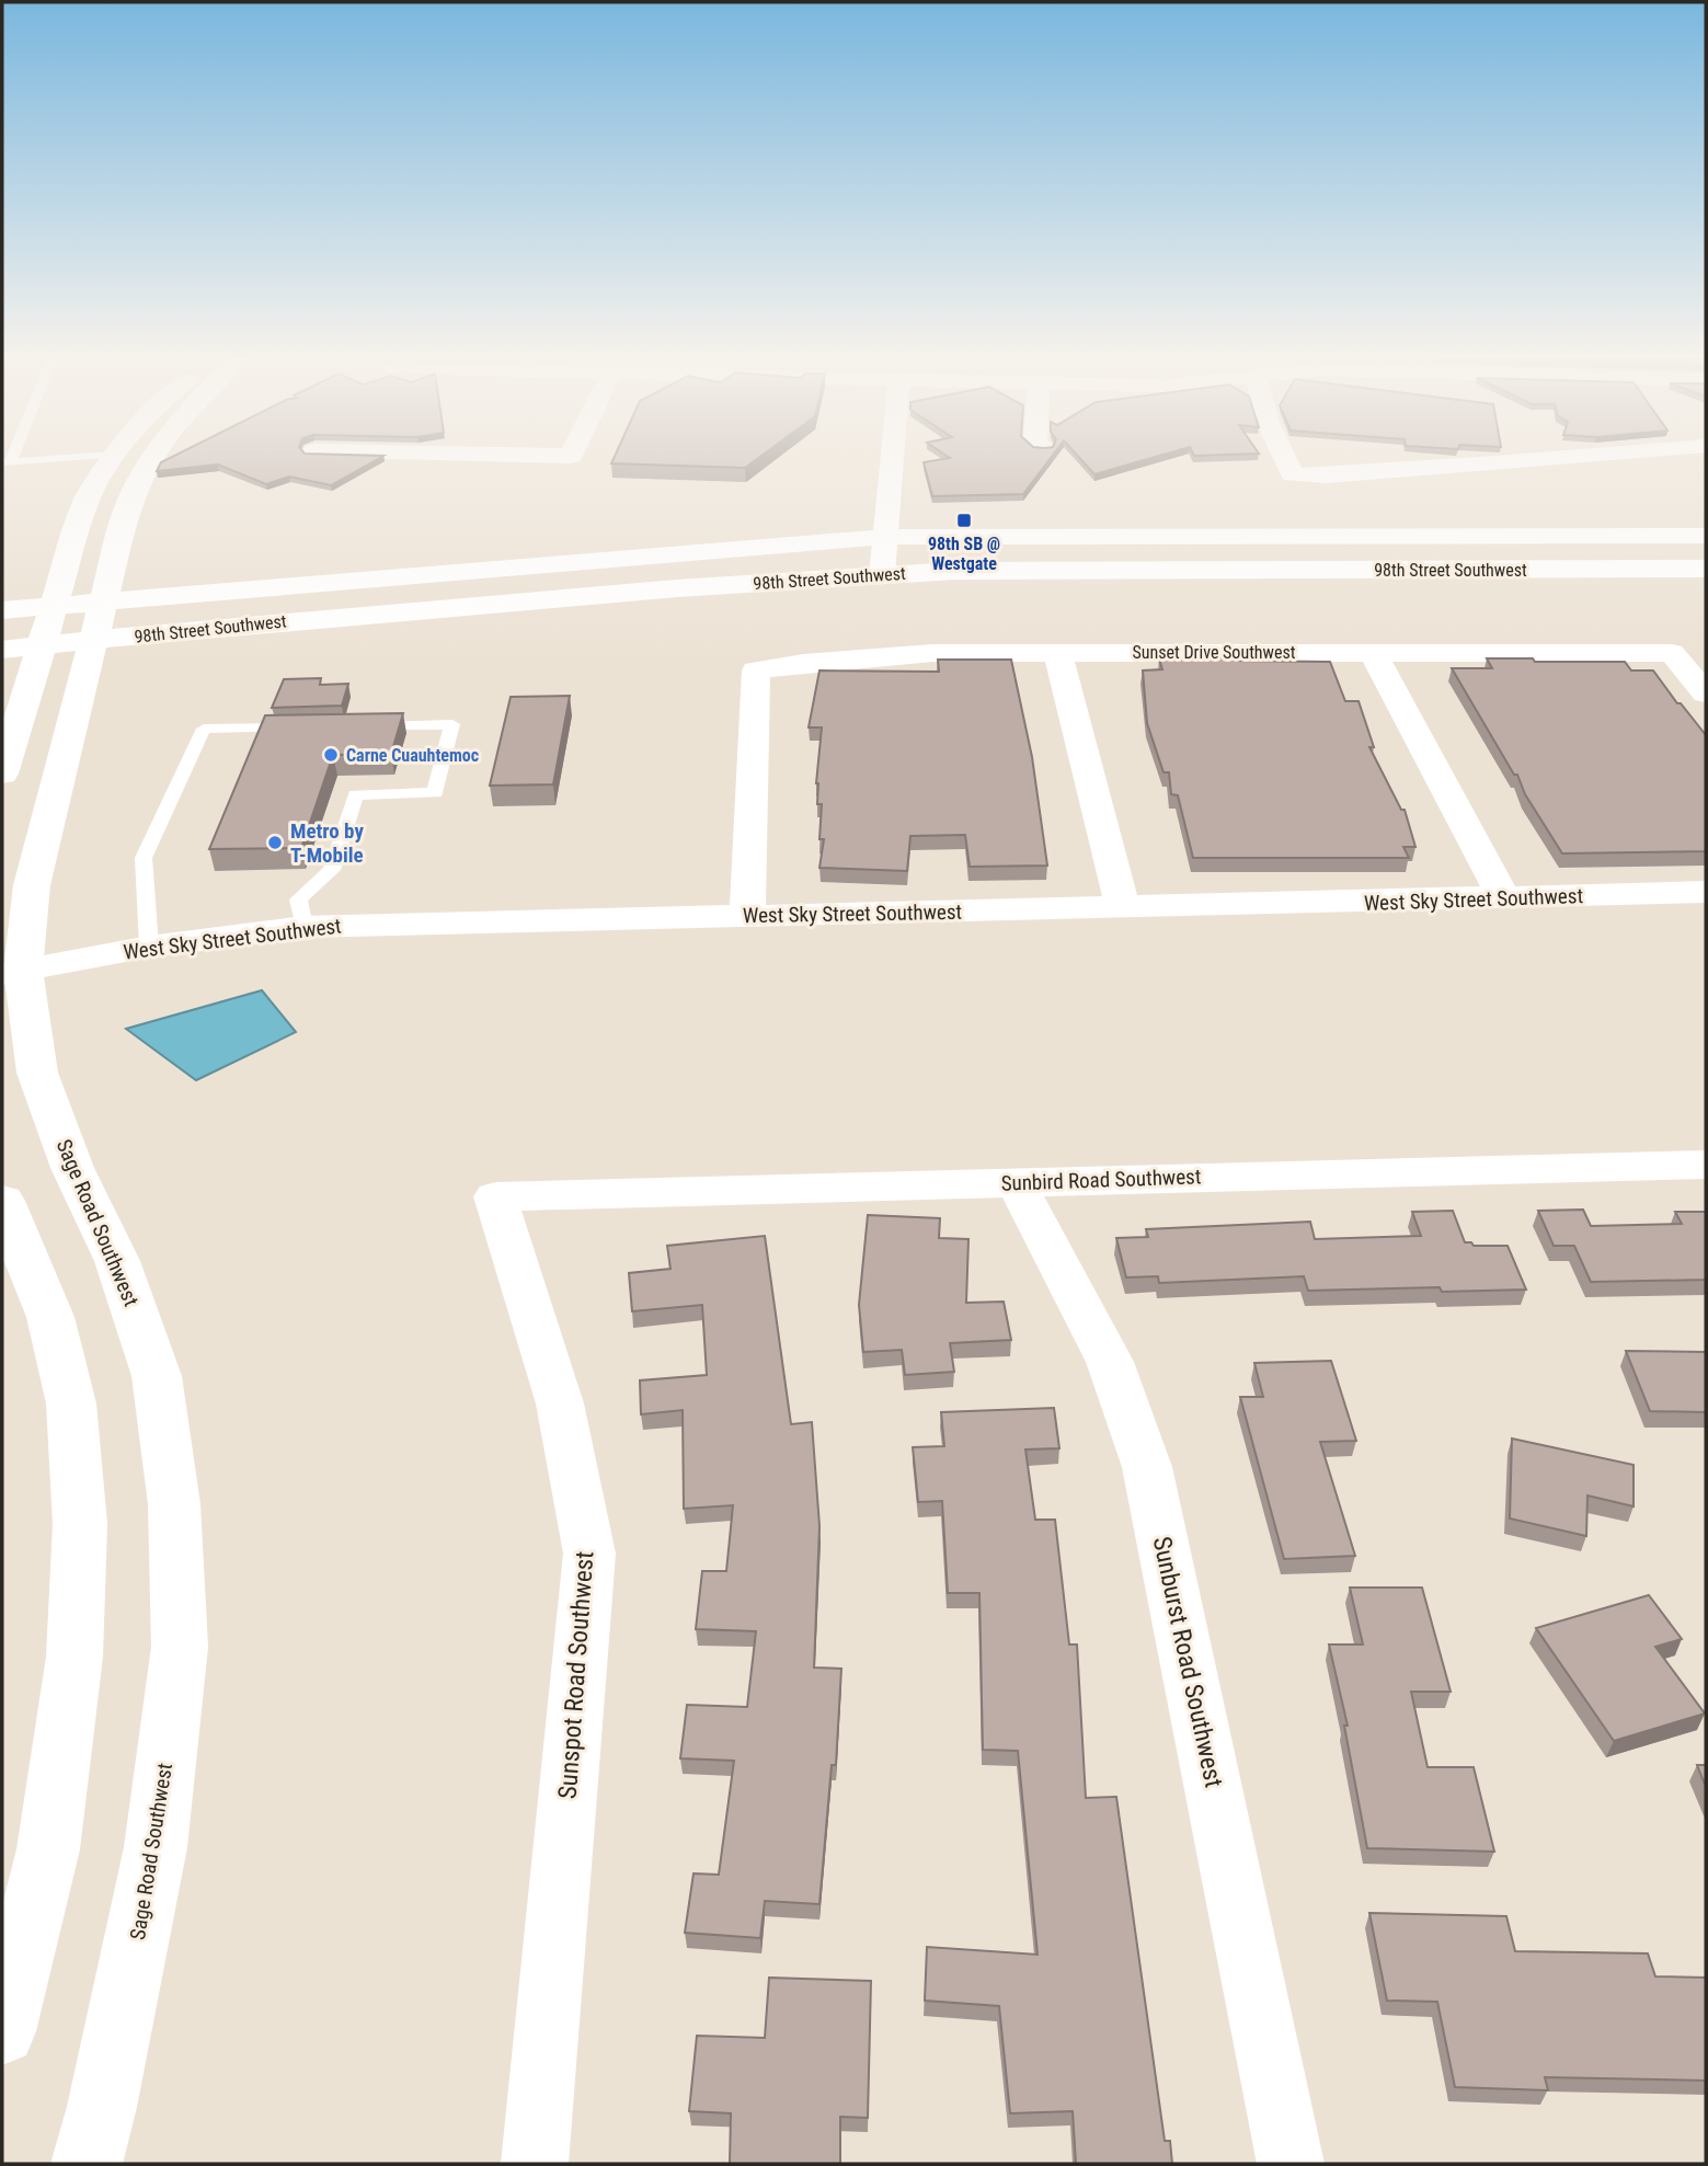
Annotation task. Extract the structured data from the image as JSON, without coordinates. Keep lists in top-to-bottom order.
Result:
{
  "streets": {
    "street": [
      "98th Street Southwest",
      "Sunset Drive Southwest",
      "West Sky Street Southwest",
      "Sunbird Road Southwest",
      "Sage Road Southwest",
      "Sunburst Road Southwest",
      "Sunspot Road Southwest"
    ]
  },
  "crossings": [
    ["98th Street Southwest", "Sage Road Southwest"],
    ["Sunset Drive Southwest", "West Sky Street Southwest"],
    ["West Sky Street Southwest", "Sage Road Southwest"],
    ["Sunbird Road Southwest", "Sunburst Road Southwest"],
    ["Sunbird Road Southwest", "Sunspot Road Southwest"]
  ],
  "places": {
    "transit": ["98th SB @ Westgate"],
    "other": ["Carne Cuauhtemoc", "Metro by T-Mobile"]
  }
}
